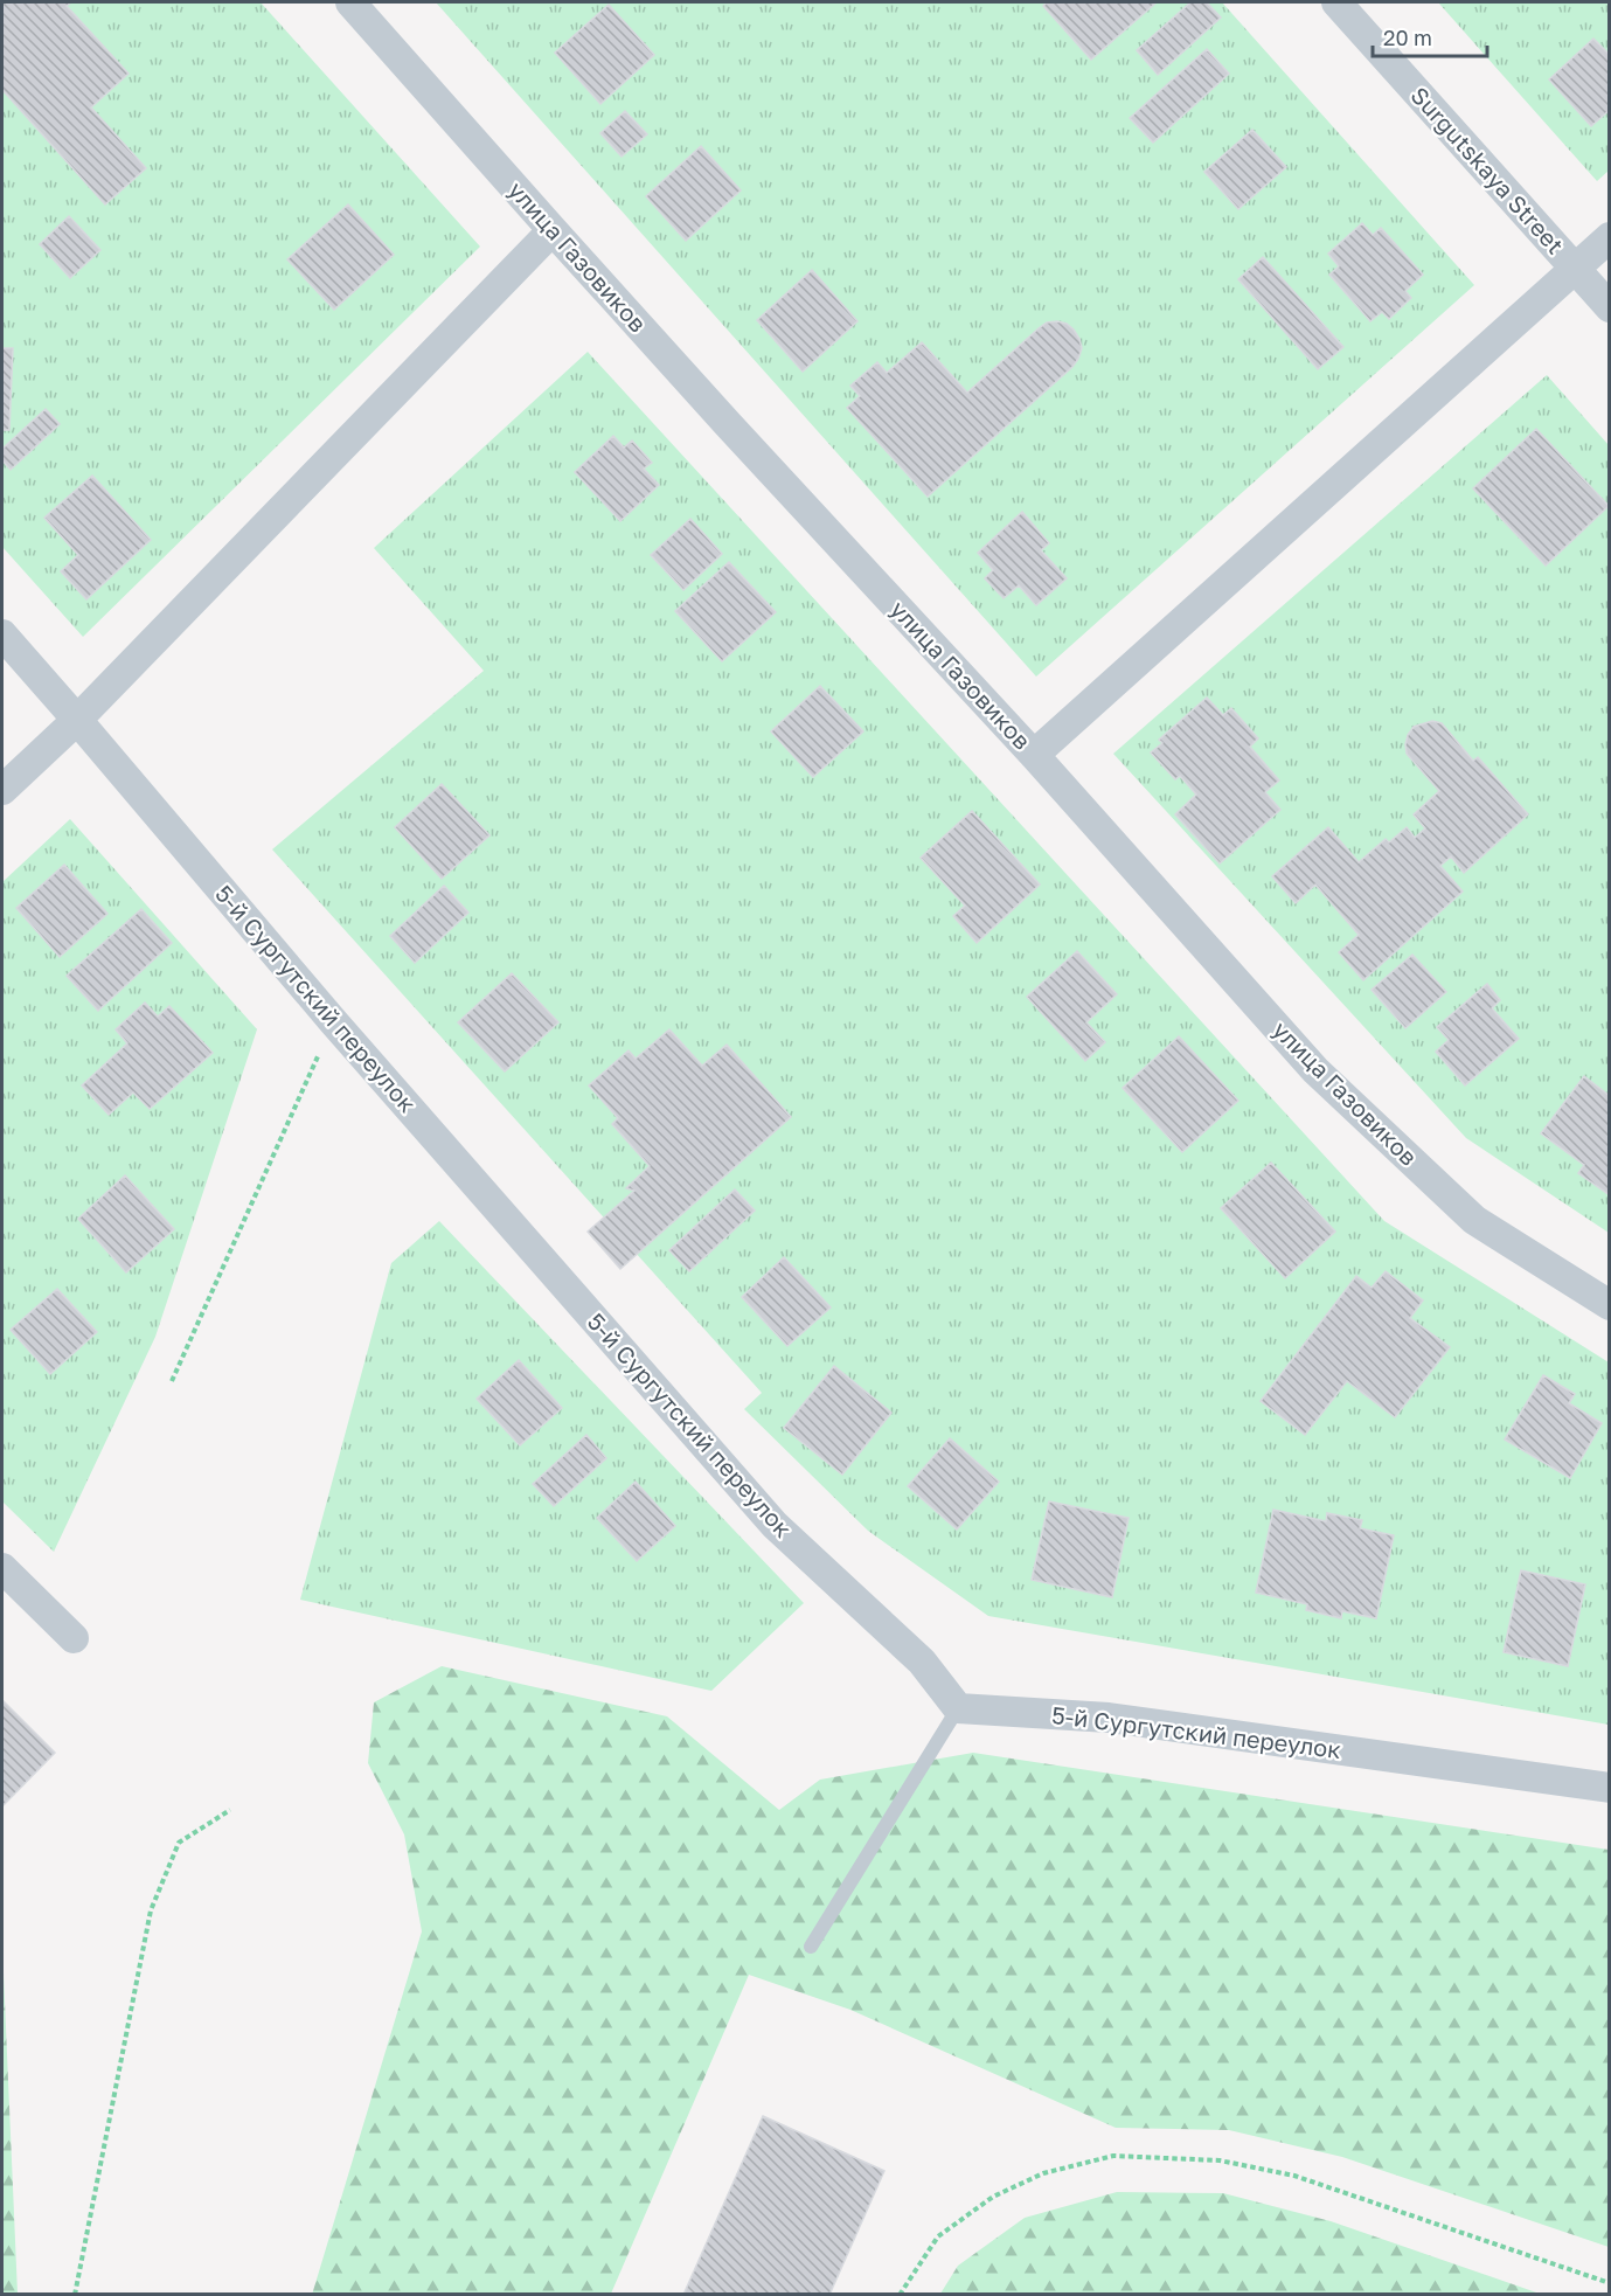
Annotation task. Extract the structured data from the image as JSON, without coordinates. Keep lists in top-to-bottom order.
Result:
{
  "streets": {
    "street": ["Surgutskaya Street", "улица Газовиков", "5-й Сургутский переулок"]
  },
  "scale_bar": "20 m"
}
